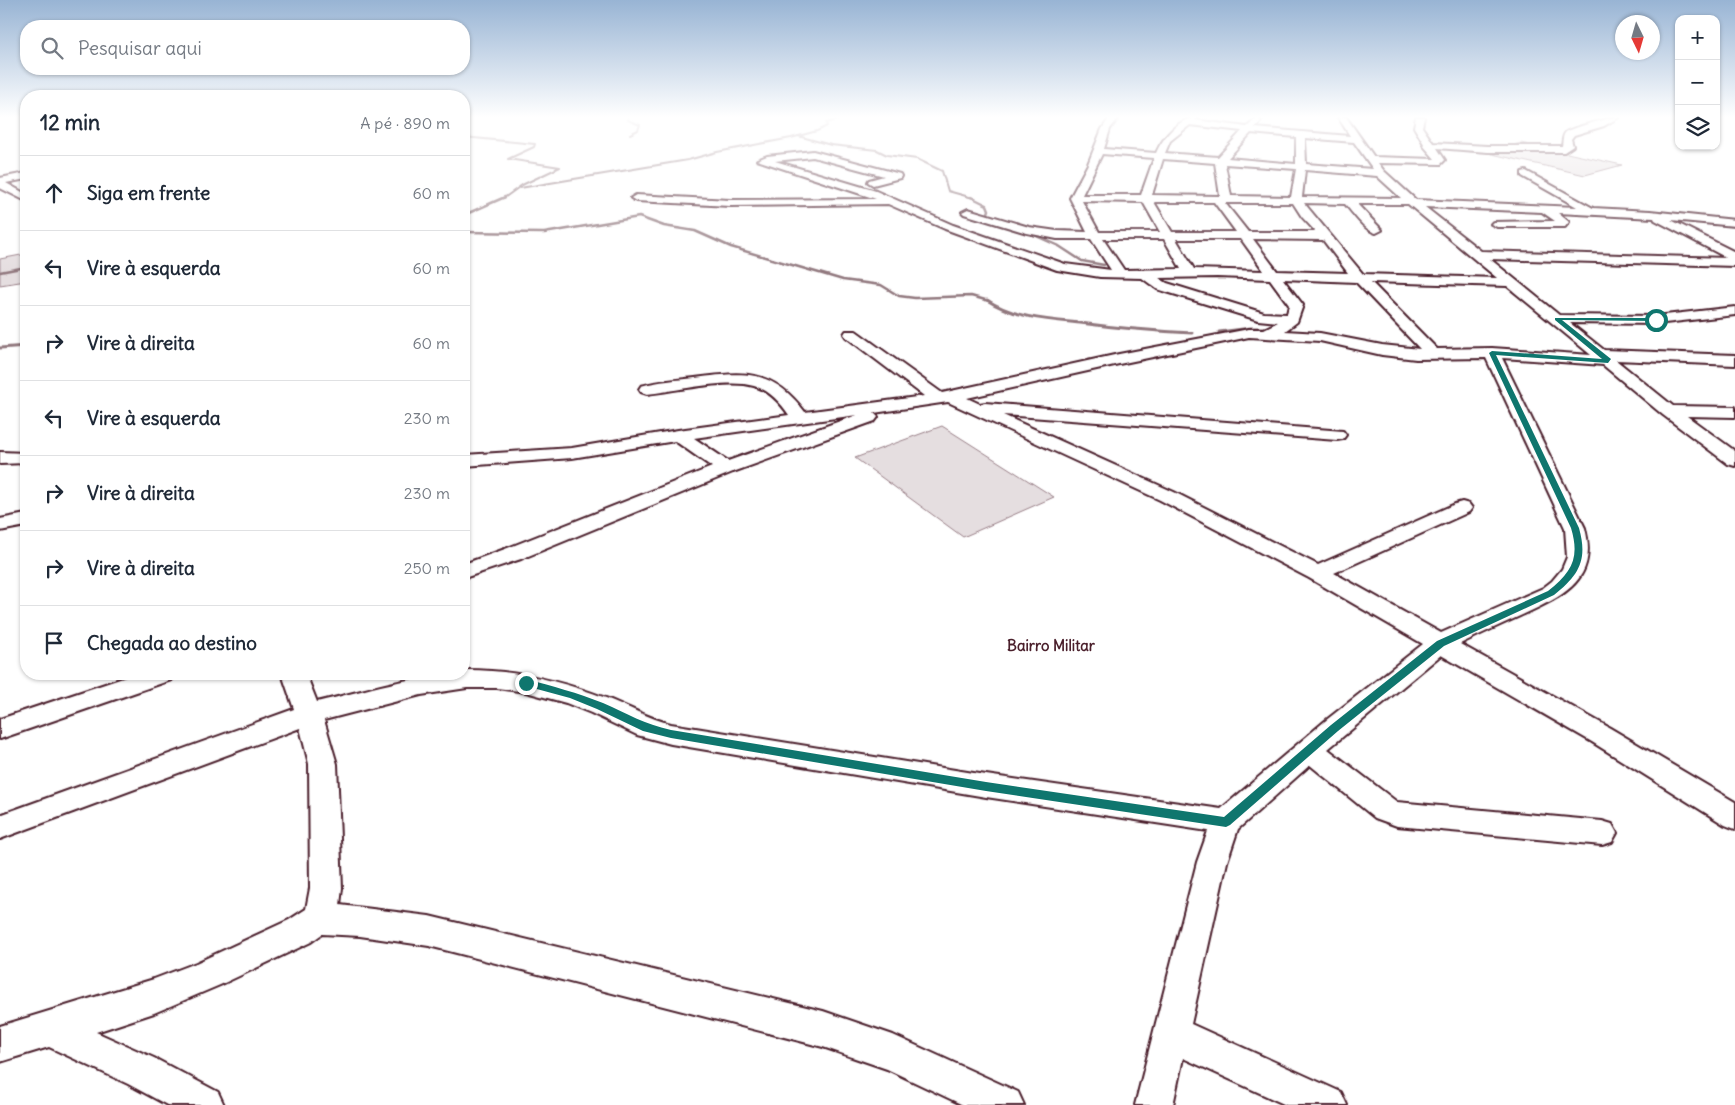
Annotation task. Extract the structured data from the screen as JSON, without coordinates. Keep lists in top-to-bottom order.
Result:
{
  "districts": ["Bairro Militar"],
  "north": "bottom",
  "page": {
    "map_buttons": ["+", "−"],
    "search": "Pesquisar aqui",
    "heading": ["12 min", "A pé · 890 m"],
    "list": [
      ["Siga em frente", "60 m"],
      ["Vire à esquerda", "60 m"],
      ["Vire à direita", "60 m"],
      ["Vire à esquerda", "230 m"],
      ["Vire à direita", "230 m"],
      ["Vire à direita", "250 m"],
      "Chegada ao destino"
    ]
  }
}
